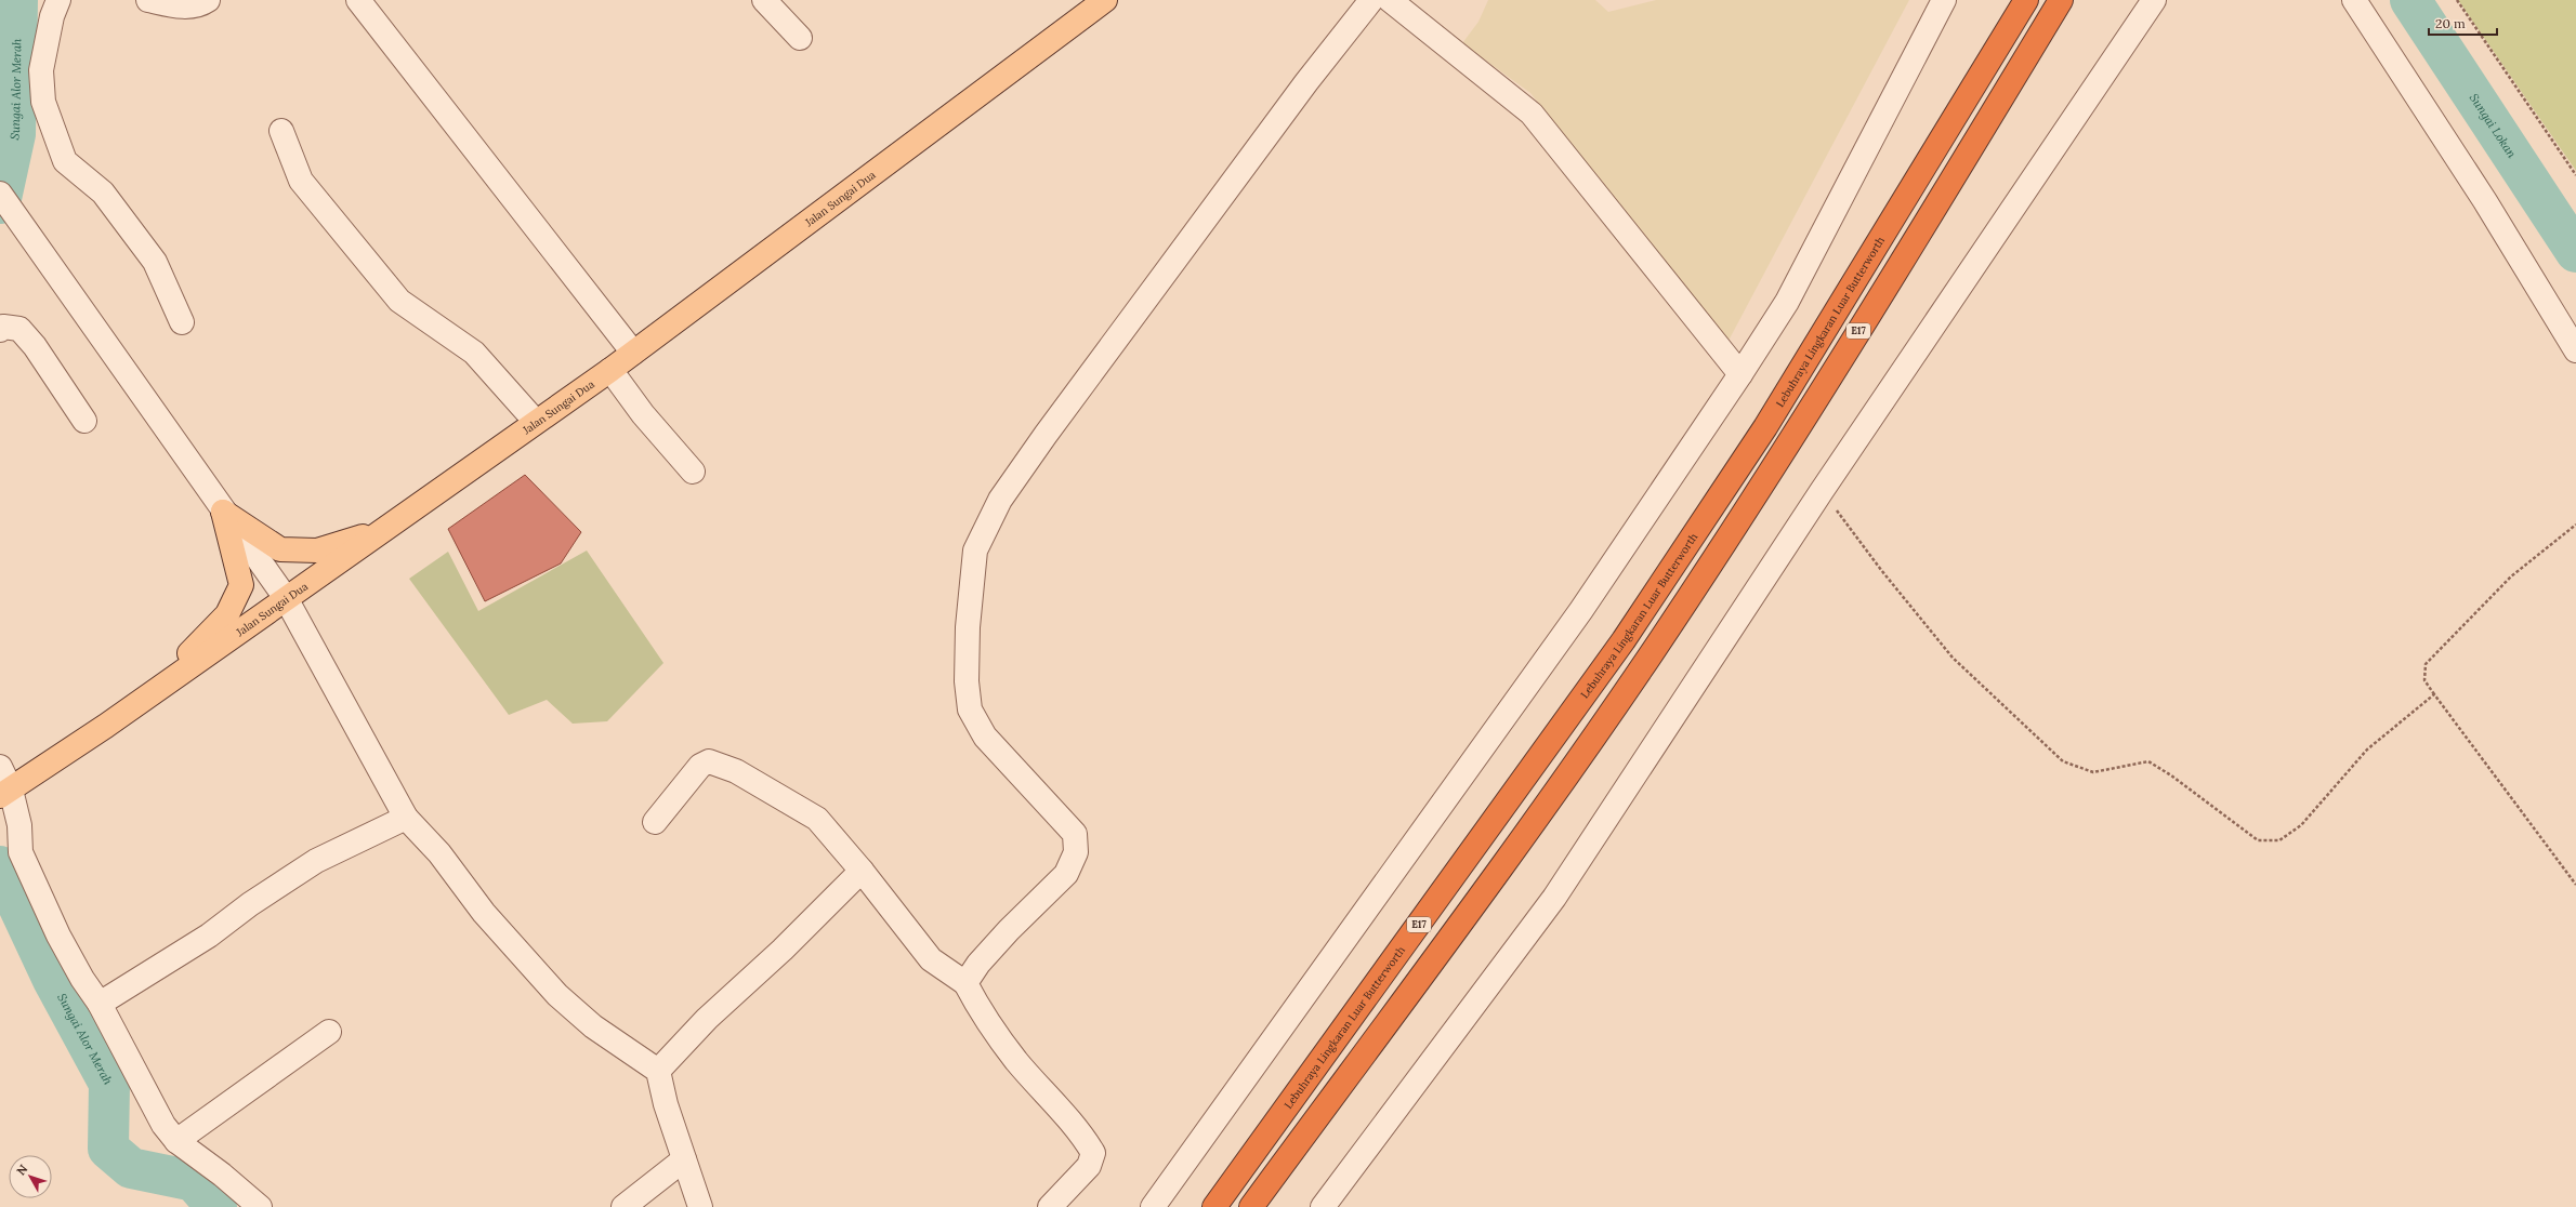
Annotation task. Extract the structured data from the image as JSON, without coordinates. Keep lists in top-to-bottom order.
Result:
{
  "streets": {
    "highway": ["Lebuhraya Lingkaran Luar Butterworth", "E17"],
    "main road": ["Jalan Sungai Dua"]
  },
  "water": ["Sungai Alor Merah", "Sungai Lokan"],
  "scale_bar": "20 m",
  "north": "top left"
}
